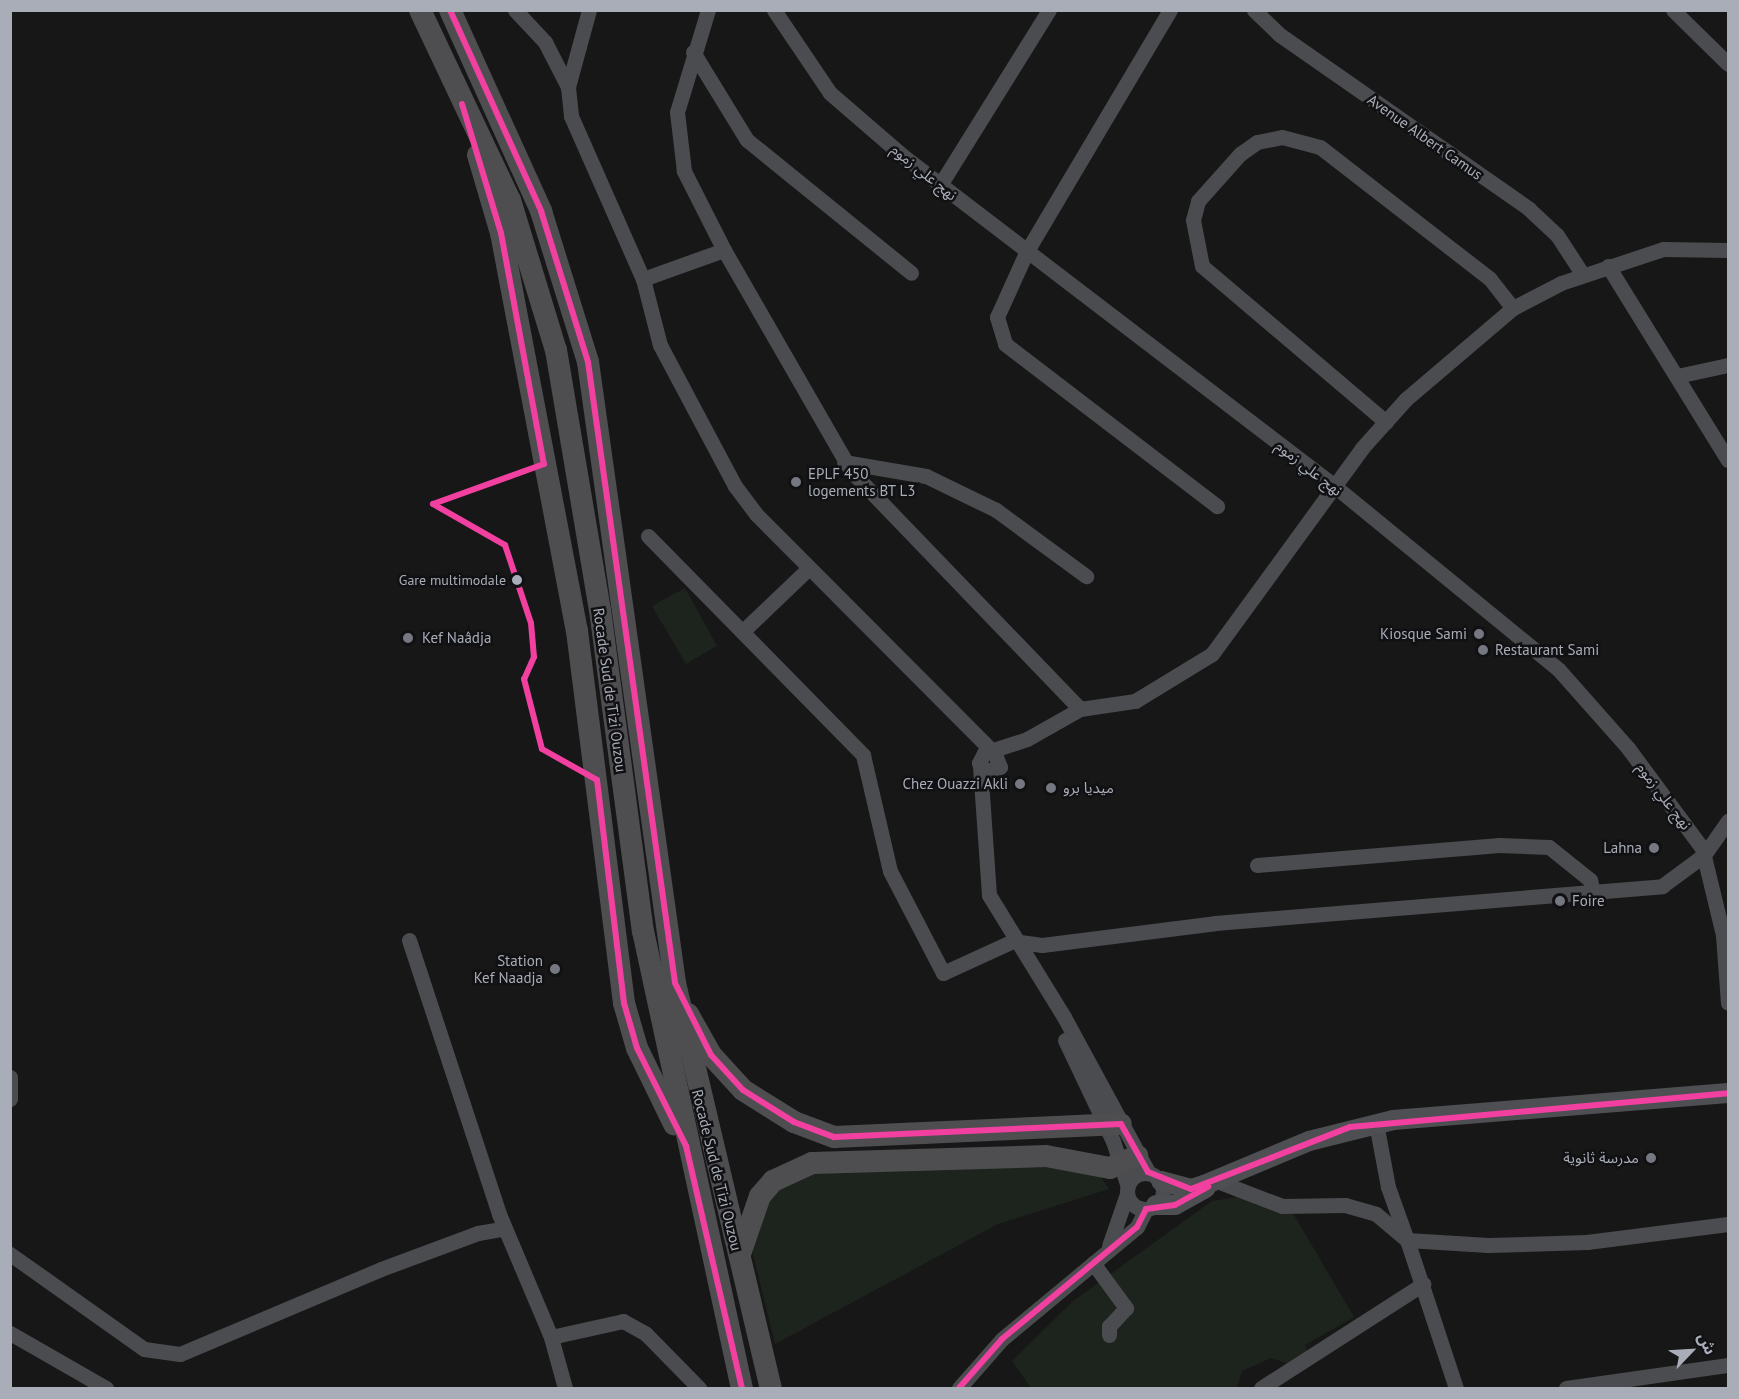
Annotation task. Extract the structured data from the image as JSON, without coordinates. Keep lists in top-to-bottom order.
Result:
{
  "streets": {
    "highway": ["Rocade Sud de Tizi Ouzou"],
    "street": ["Avenue Albert Camus", "نهج علي زموم"]
  },
  "places": [
    "EPLF 450 logements BT L3",
    "Gare multimodale",
    "Kiosque Sami",
    "Kef Naâdja",
    "Restaurant Sami",
    "Chez Ouazzi Akli",
    "ميديا برو",
    "Lahna",
    "Foire",
    "Station Kef Naadja",
    "مدرسة ثانوية"
  ],
  "north": "top right"
}
